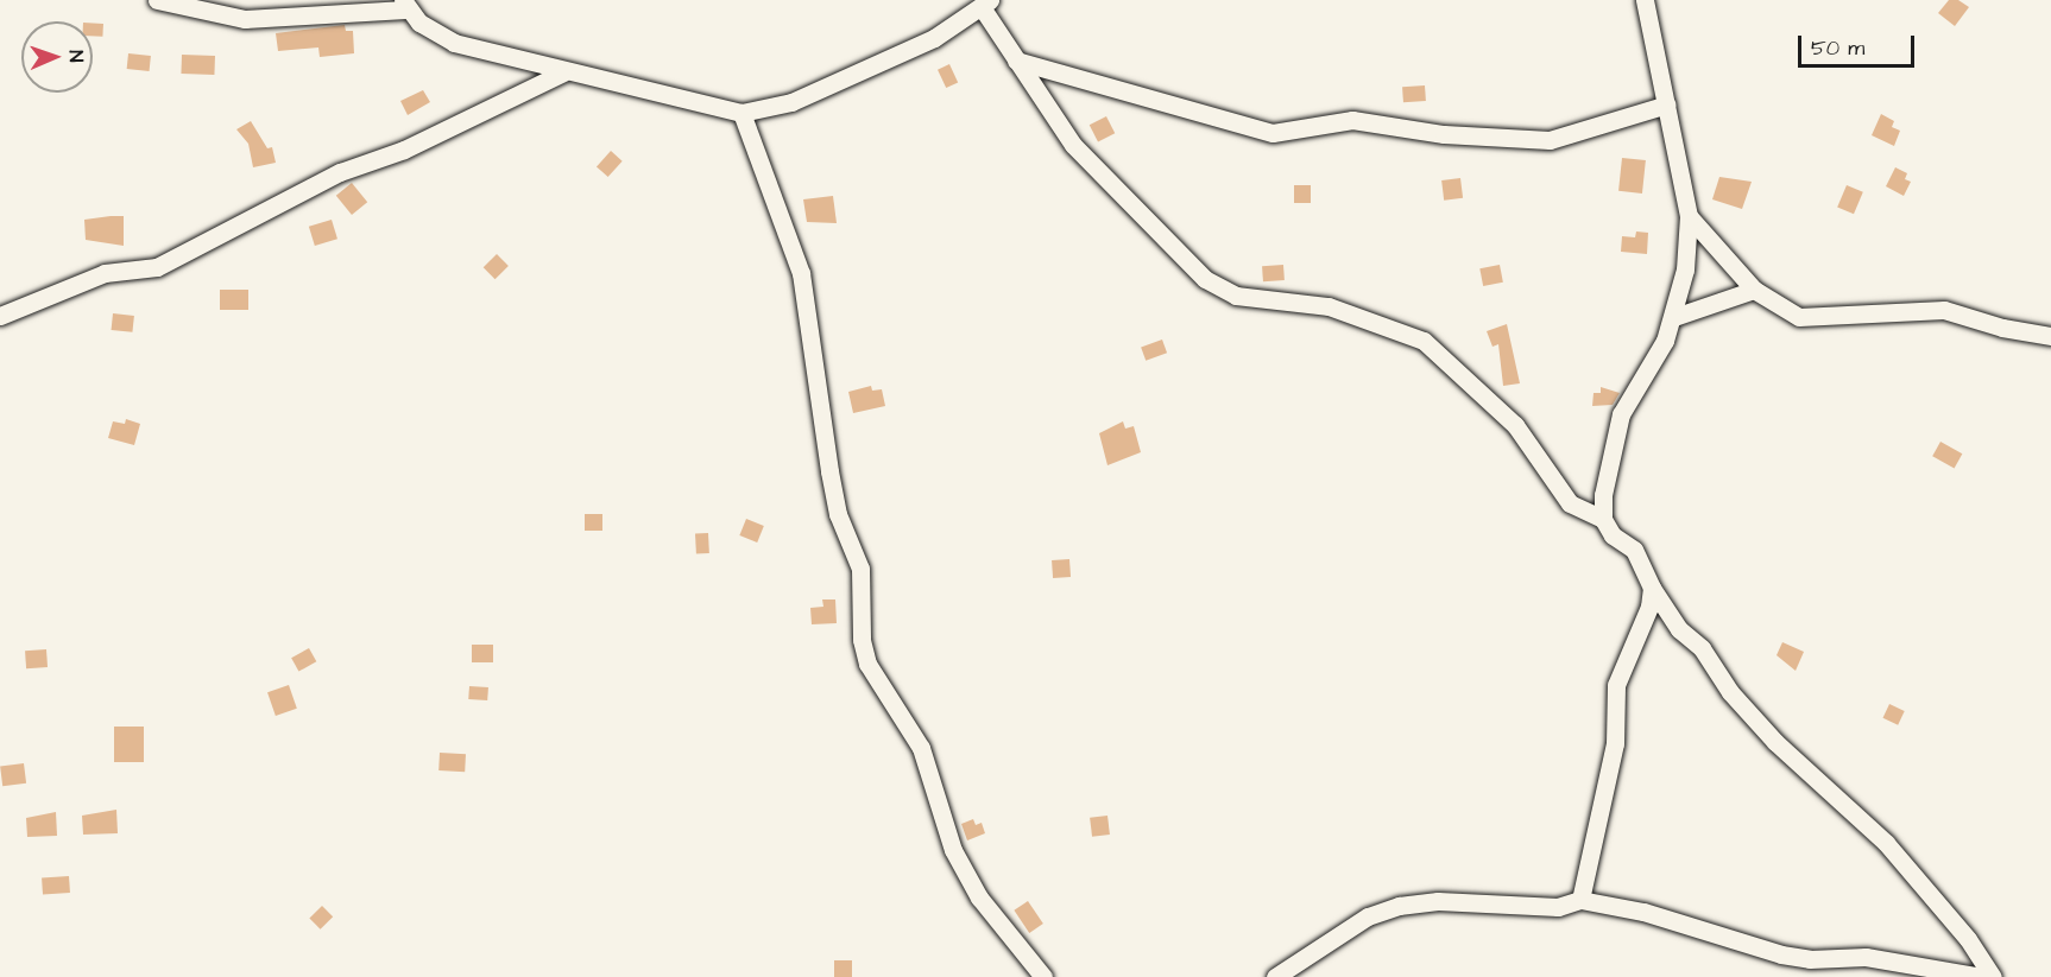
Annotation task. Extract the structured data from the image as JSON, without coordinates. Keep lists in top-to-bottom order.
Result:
{
  "scale_bar": "50 m",
  "north": "right"
}
